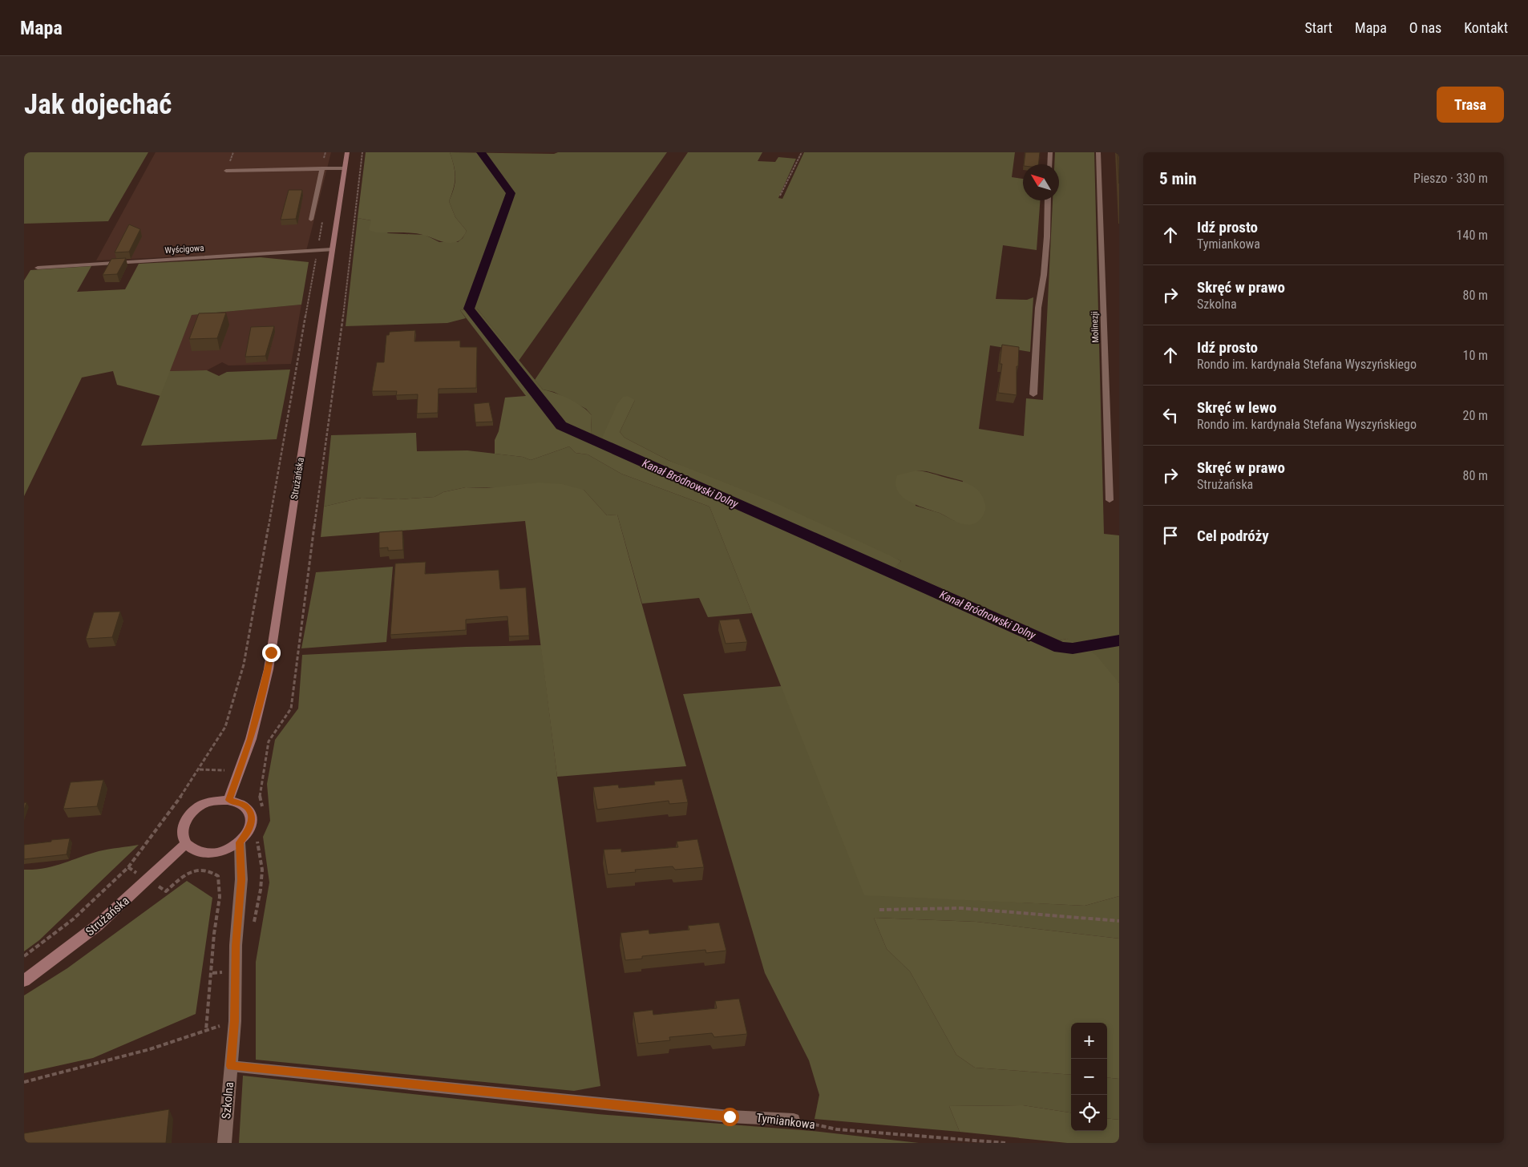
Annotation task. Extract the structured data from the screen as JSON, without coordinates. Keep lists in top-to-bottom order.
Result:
{
  "streets": {
    "main road": ["Strużańska"],
    "street": ["Wyścigowa", "Molinezji", "Szkolna"],
    "lane": ["Tymiankowa"]
  },
  "crossings": [
    ["Wyścigowa", "Strużańska"],
    ["Strużańska", "Szkolna"],
    ["Szkolna", "Tymiankowa"]
  ],
  "water": ["Kanał Bródnowski Dolny"],
  "north": "top left",
  "page": {
    "header": "Mapa",
    "nav": [
      "Start",
      "Mapa",
      "O nas",
      "Kontakt"
    ],
    "buttons": "Trasa",
    "title": "Jak dojechać",
    "heading": ["5 min", "Pieszo · 330 m"],
    "list": [
      ["Idź prosto", "Tymiankowa", "140 m"],
      ["Skręć w prawo", "Szkolna", "80 m"],
      ["Idź prosto", "Rondo im. kardynała Stefana Wyszyńskiego", "10 m"],
      ["Skręć w lewo", "Rondo im. kardynała Stefana Wyszyńskiego", "20 m"],
      ["Skręć w prawo", "Strużańska", "80 m"],
      "Cel podróży"
    ],
    "map_buttons": ["+", "−"]
  }
}
